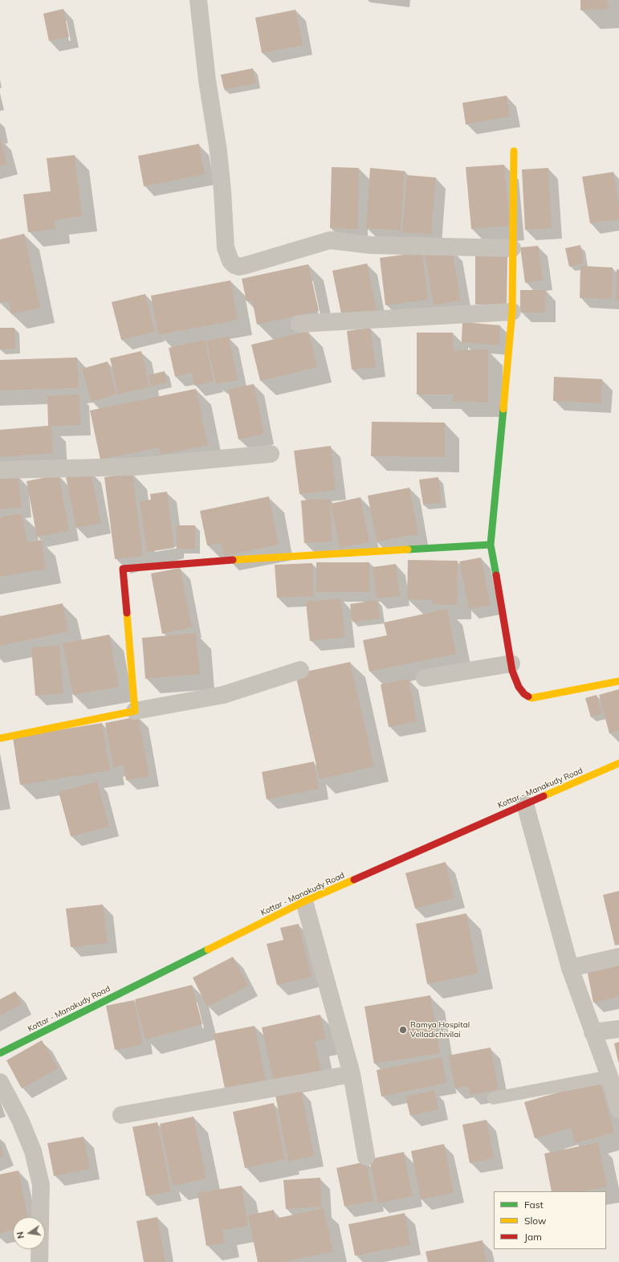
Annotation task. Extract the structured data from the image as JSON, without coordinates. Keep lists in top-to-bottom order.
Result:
{
  "streets": {
    "street": ["Kottar - Manakudy Road"]
  },
  "places": ["Ramya Hospital Velladichivilai"],
  "legend": ["Fast", "Slow", "Jam"],
  "north": "left"
}
